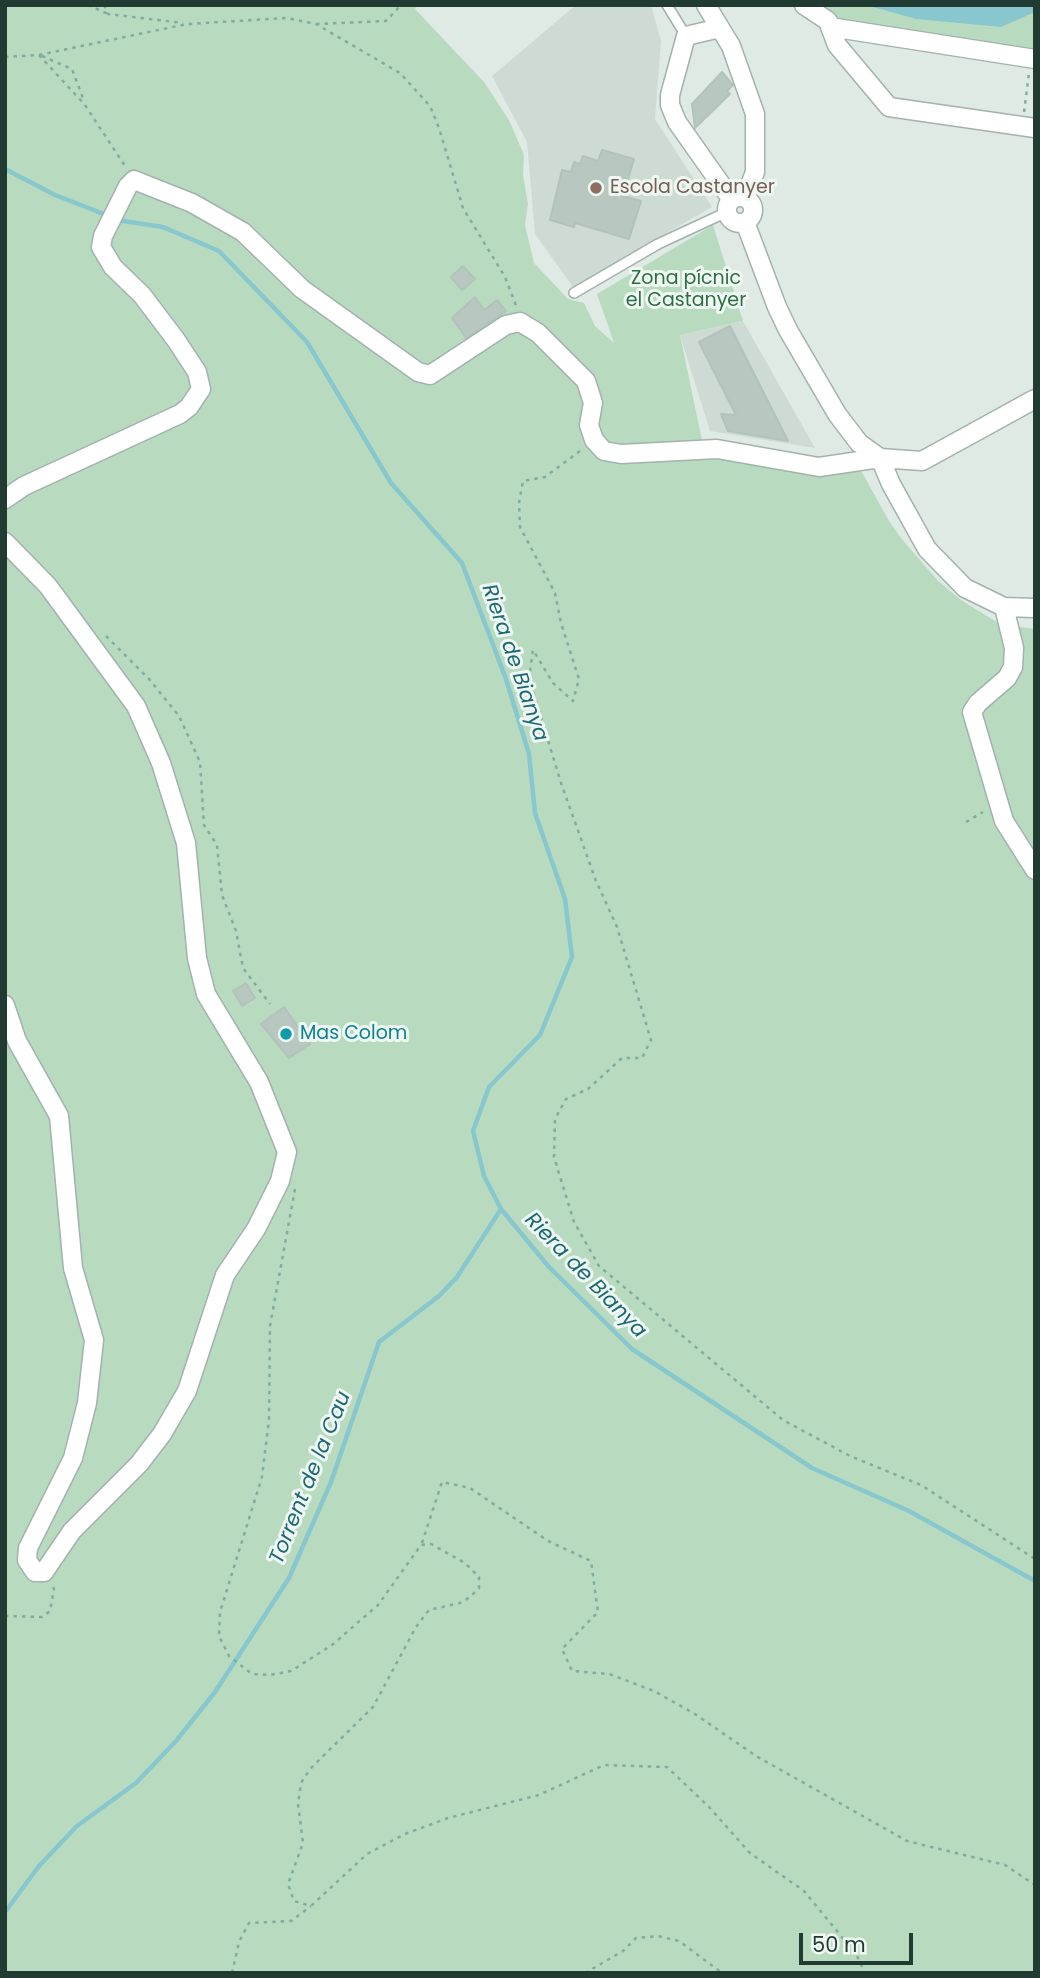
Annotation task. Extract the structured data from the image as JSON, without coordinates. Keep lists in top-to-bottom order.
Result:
{
  "water": ["Riera de Bianya", "Torrent de la Cau"],
  "parks": ["Zona pícnic el Castanyer"],
  "places": ["Escola Castanyer", "Mas Colom"],
  "scale_bar": "50 m"
}
